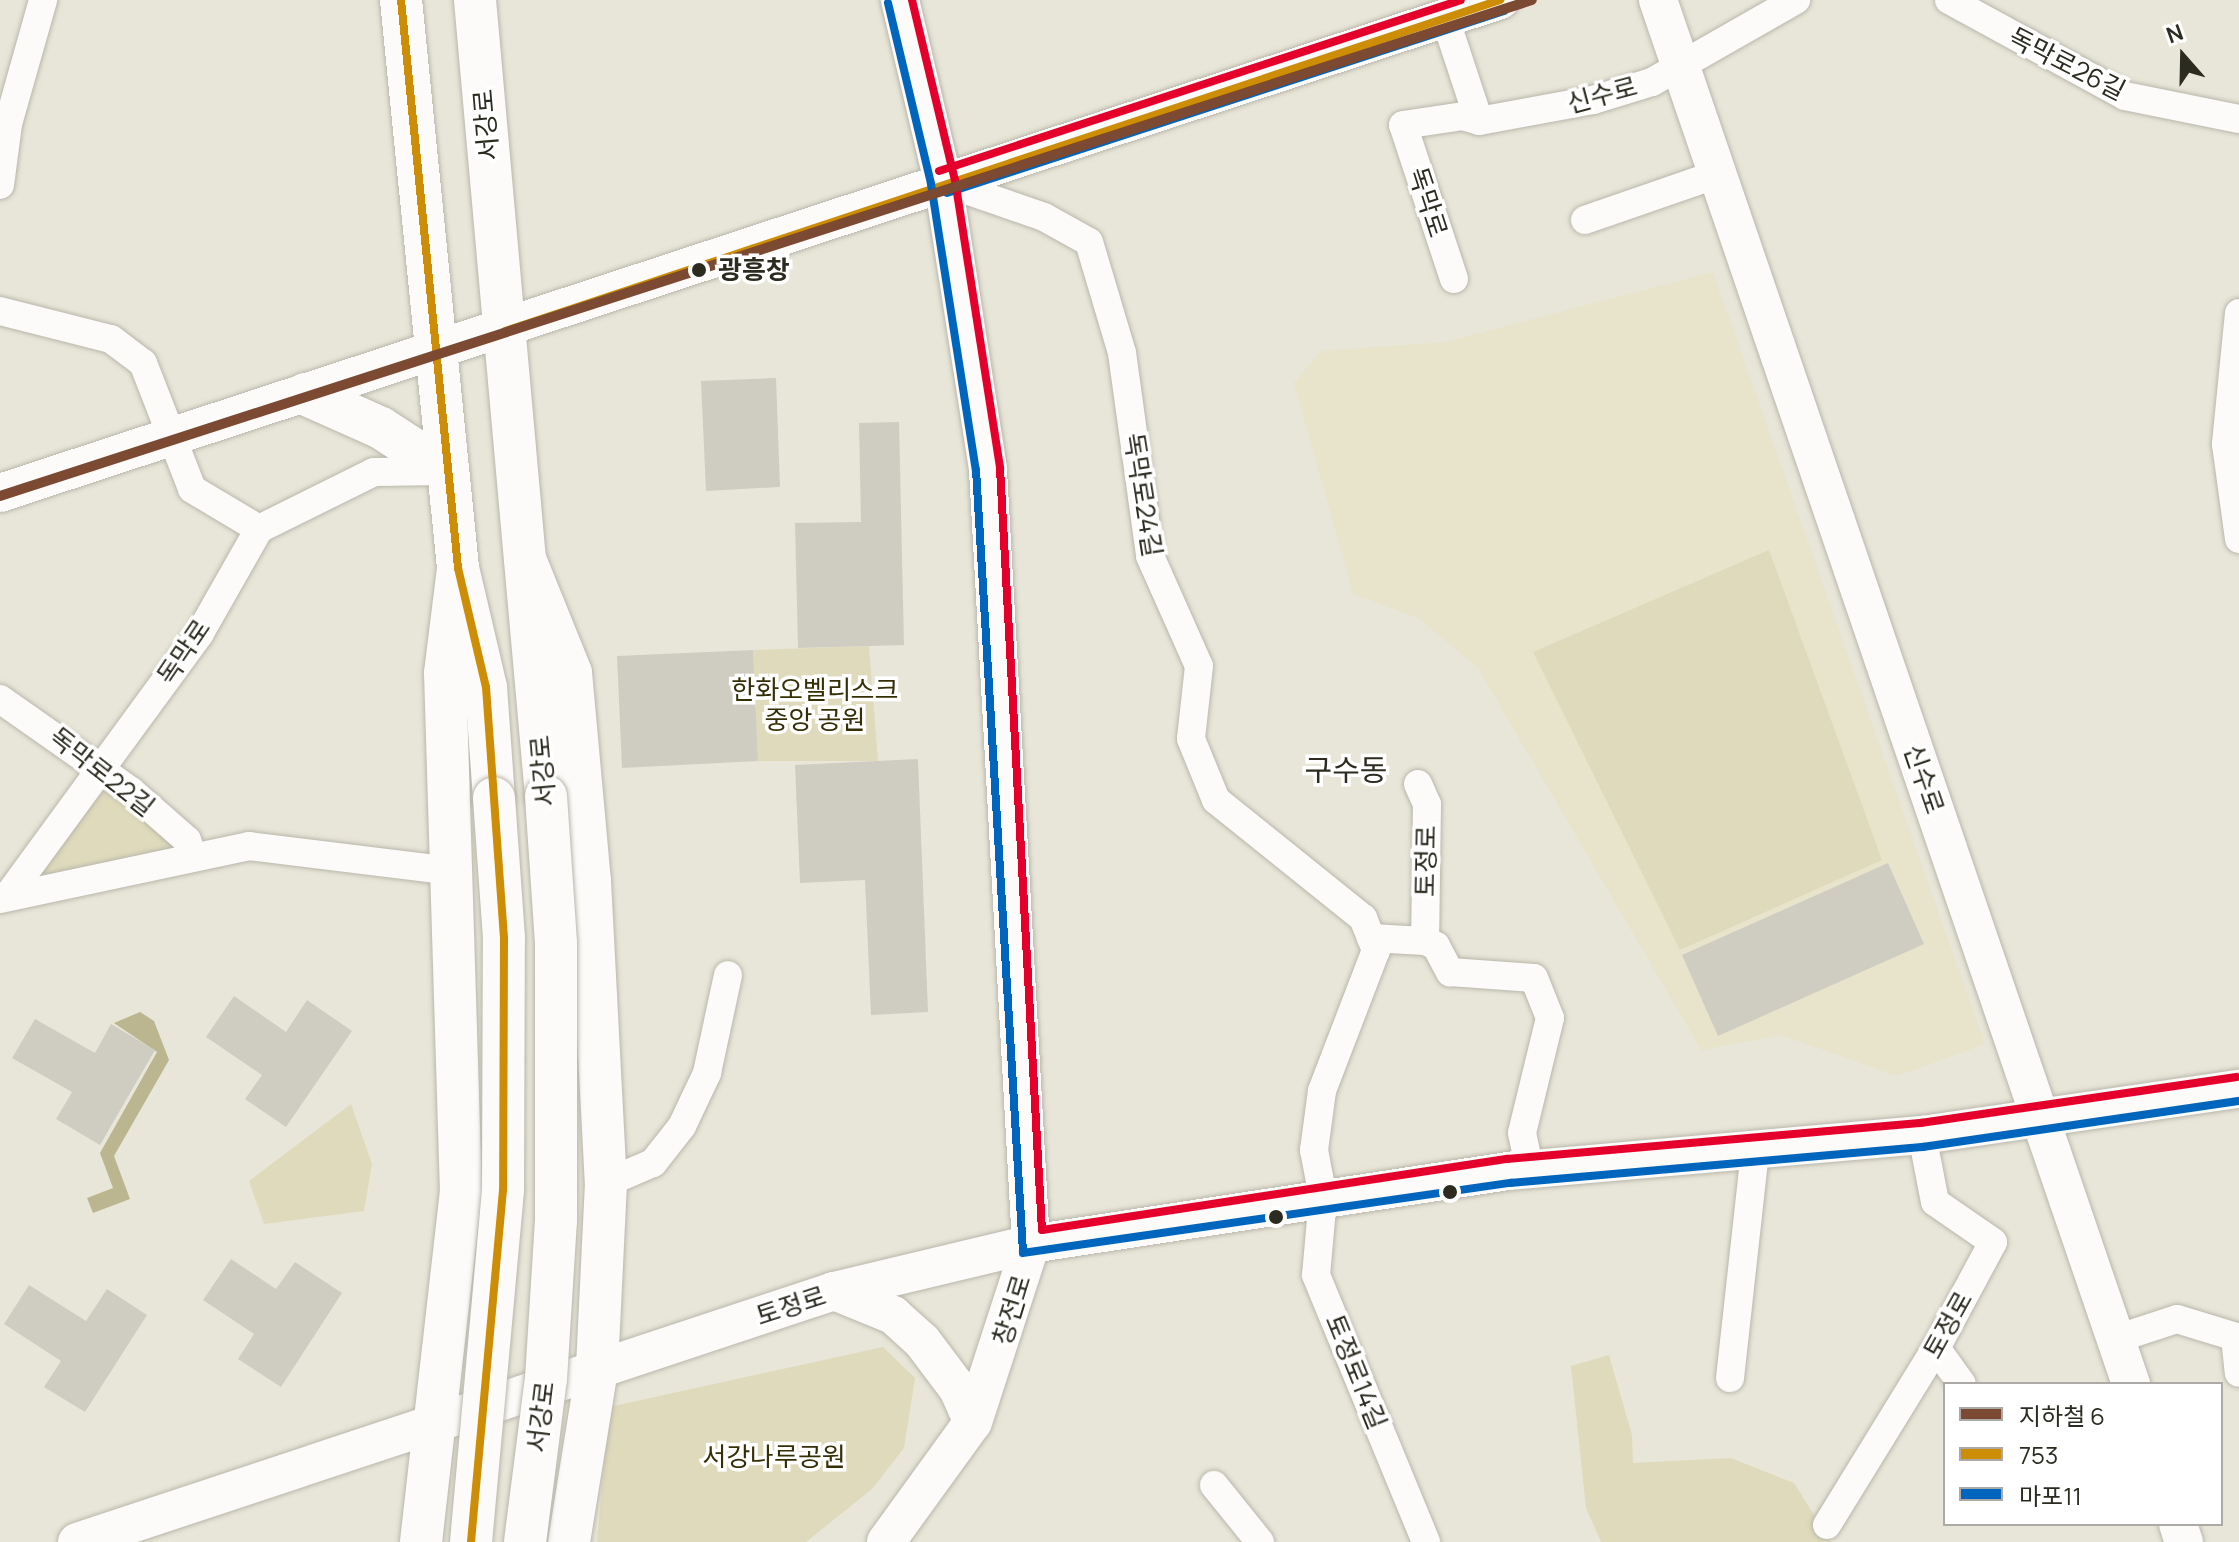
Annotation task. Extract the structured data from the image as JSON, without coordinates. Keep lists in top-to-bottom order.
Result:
{
  "streets": {
    "main road": [
      "신수로",
      "서강로",
      "토정로",
      "창전로"
    ],
    "street": [
      "독막로26길",
      "독막로",
      "독막로24길",
      "독막로22길",
      "토정로14길"
    ]
  },
  "crossings": [
    ["신수로", "독막로"],
    ["신수로", "토정로"],
    ["독막로", "독막로22길"],
    ["독막로24길", "창전로"],
    ["토정로", "창전로"],
    ["토정로", "토정로14길"]
  ],
  "districts": ["구수동"],
  "parks": ["한화오벨리스크 중앙 공원", "서강나루공원"],
  "places": ["광흥창"],
  "lines": ["metro line 6", "transit line 753", "transit line 마포11"],
  "legend": ["지하철 6", "753", "마포11"],
  "north": "top"
}
